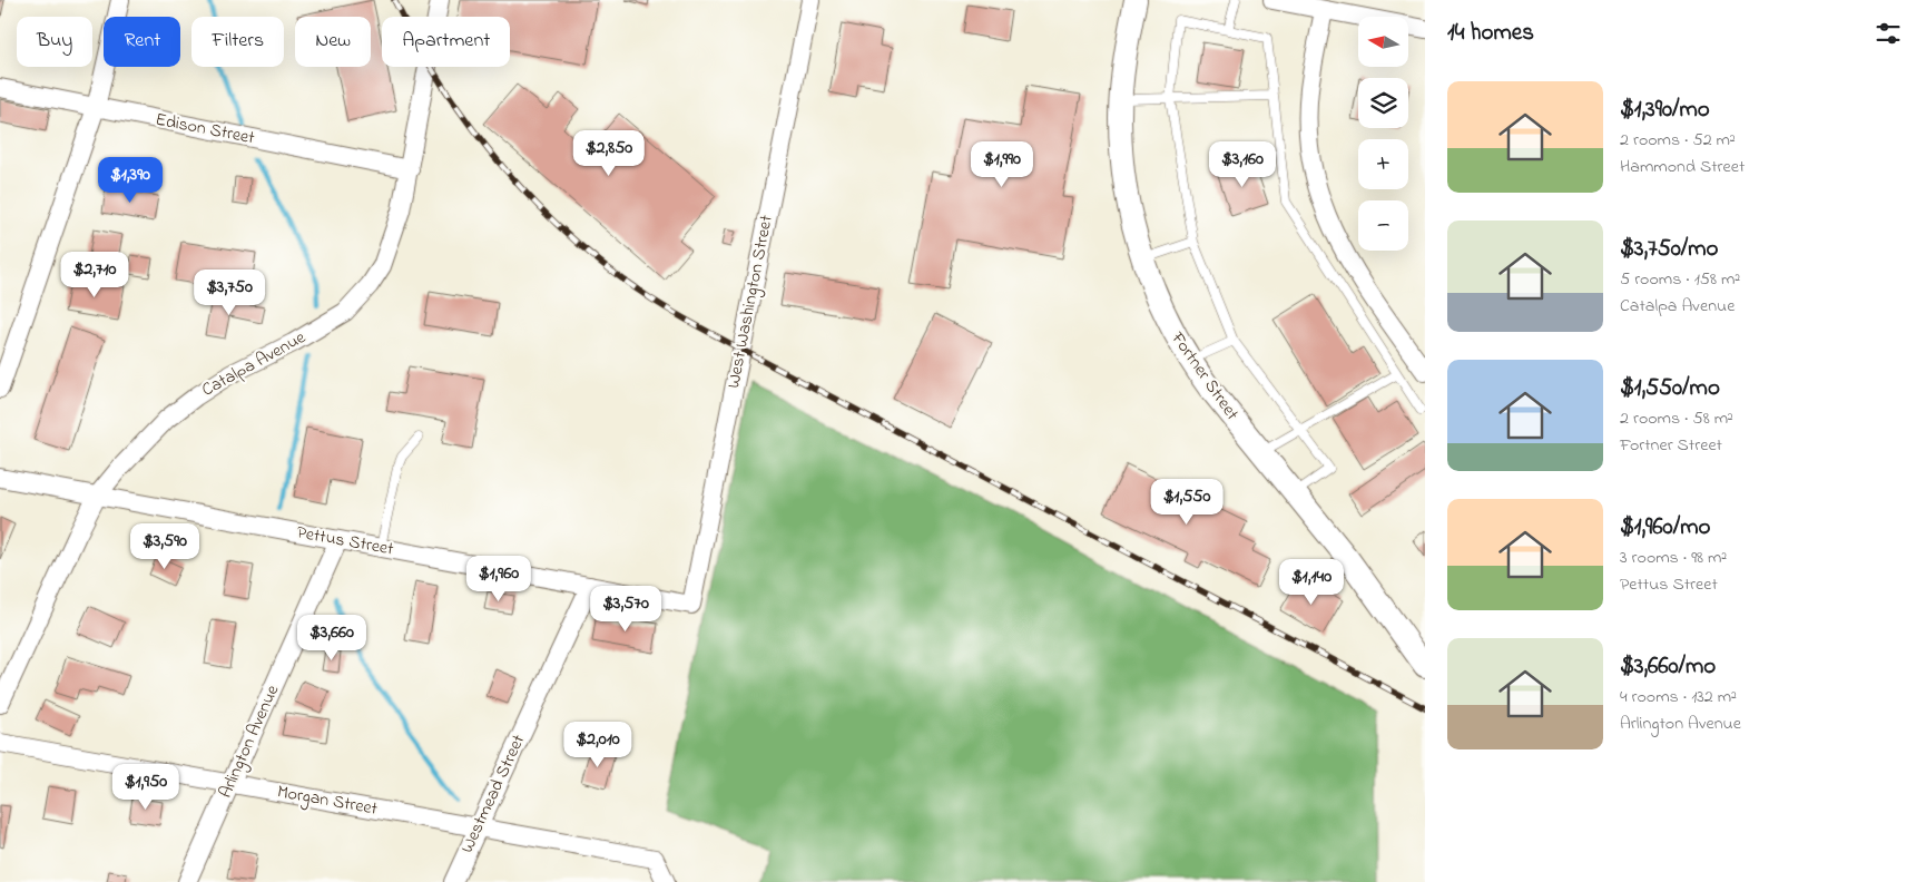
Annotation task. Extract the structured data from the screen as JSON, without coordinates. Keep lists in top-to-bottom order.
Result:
{
  "streets": {
    "street": [
      "Edison Street",
      "West Washington Street",
      "Catalpa Avenue",
      "Fortner Street",
      "Pettus Street",
      "Arlington Avenue",
      "Westmead Street",
      "Morgan Street"
    ]
  },
  "crossings": [
    ["Edison Street", "Catalpa Avenue"],
    ["West Washington Street", "Pettus Street"],
    ["Catalpa Avenue", "Pettus Street"],
    ["Pettus Street", "Arlington Avenue"],
    ["Pettus Street", "Westmead Street"],
    ["Arlington Avenue", "Morgan Street"],
    ["Westmead Street", "Morgan Street"]
  ],
  "north": "left",
  "page": {
    "heading": "14 homes",
    "map_buttons": ["+", "−"],
    "chip": [
      "Buy",
      "Rent",
      "Filters",
      "New",
      "Apartment"
    ],
    "list": [
      {
        "name": "$1,390/mo",
        "note": "2 rooms · 52 m² · Hammond Street"
      },
      {
        "name": "$3,750/mo",
        "note": "5 rooms · 158 m² · Catalpa Avenue"
      },
      {
        "name": "$1,550/mo",
        "note": "2 rooms · 58 m² · Fortner Street"
      },
      {
        "name": "$1,960/mo",
        "note": "3 rooms · 98 m² · Pettus Street"
      },
      {
        "name": "$3,660/mo",
        "note": "4 rooms · 132 m² · Arlington Avenue"
      }
    ],
    "price": [
      "$2,850",
      "$1,990",
      "$3,160",
      "$1,390",
      "$2,710",
      "$3,750",
      "$1,550",
      "$3,590",
      "$1,960",
      "$1,140",
      "$3,570",
      "$3,660",
      "$2,010",
      "$1,950"
    ]
  }
}
